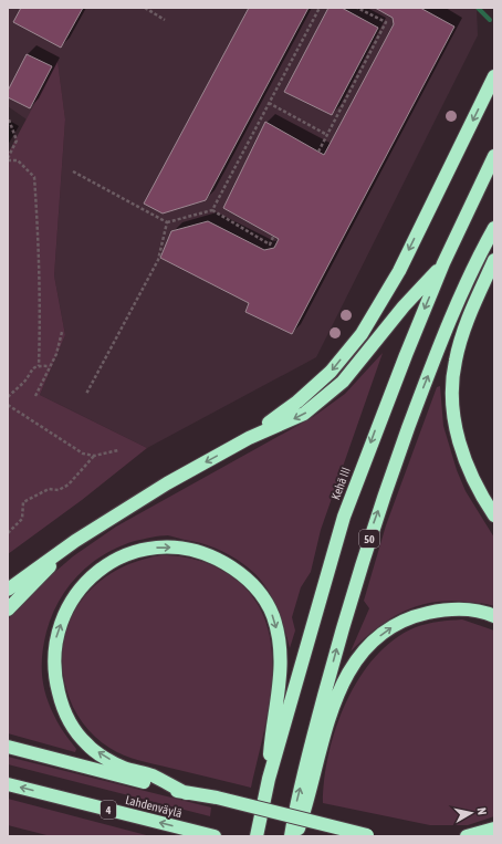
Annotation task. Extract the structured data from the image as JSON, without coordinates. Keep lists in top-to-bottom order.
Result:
{
  "streets": {
    "highway": [
      "Kehä III",
      "50",
      "Lahdenväylä",
      "4"
    ]
  },
  "north": "right"
}
